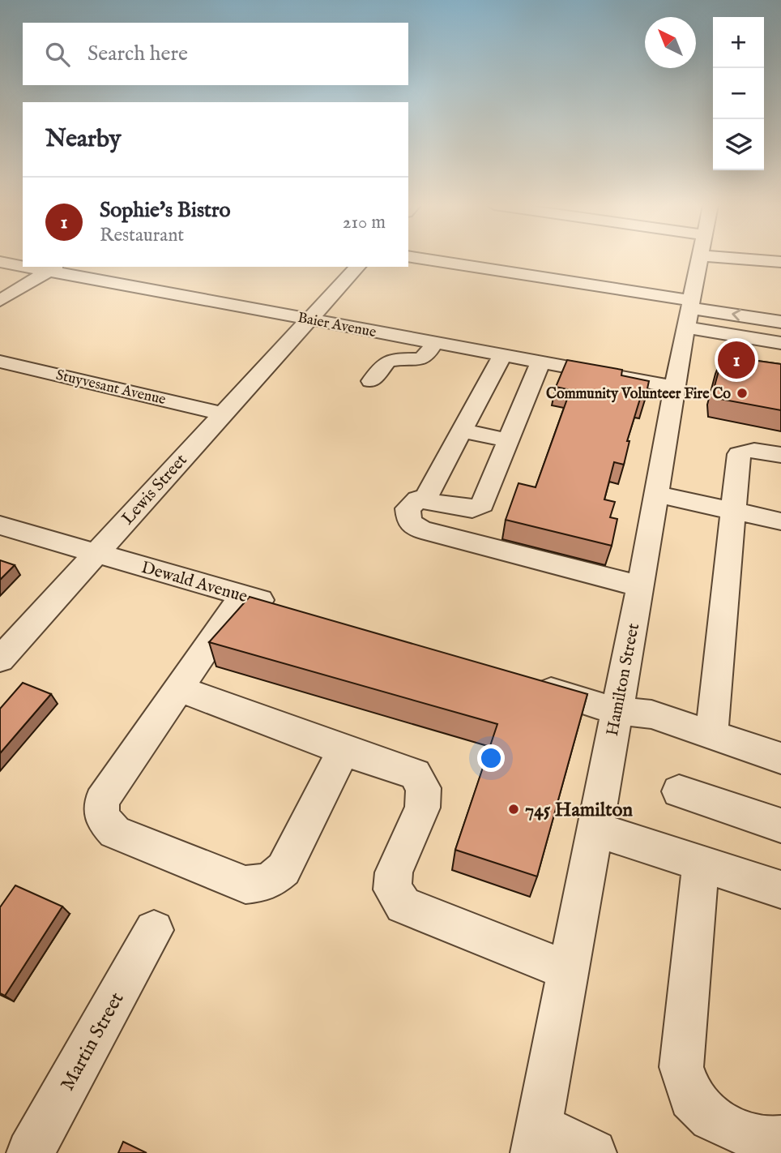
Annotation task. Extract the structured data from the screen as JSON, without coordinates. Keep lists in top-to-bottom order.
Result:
{
  "streets": {
    "street": [
      "Baier Avenue",
      "Stuyvesant Avenue",
      "Lewis Street",
      "Dewald Avenue",
      "Hamilton Street",
      "Martin Street"
    ]
  },
  "crossings": [
    ["Baier Avenue", "Lewis Street"],
    ["Baier Avenue", "Hamilton Street"],
    ["Stuyvesant Avenue", "Lewis Street"],
    ["Lewis Street", "Dewald Avenue"]
  ],
  "places": ["Community Volunteer Fire Co", "745 Hamilton"],
  "north": "top left",
  "page": {
    "map_buttons": ["+", "−"],
    "search": "Search here",
    "heading": "Nearby",
    "list": [
      {
        "mark": "1",
        "name": "Sophie's Bistro",
        "note": "Restaurant",
        "value": "210 m"
      }
    ],
    "pins": "1"
  }
}
